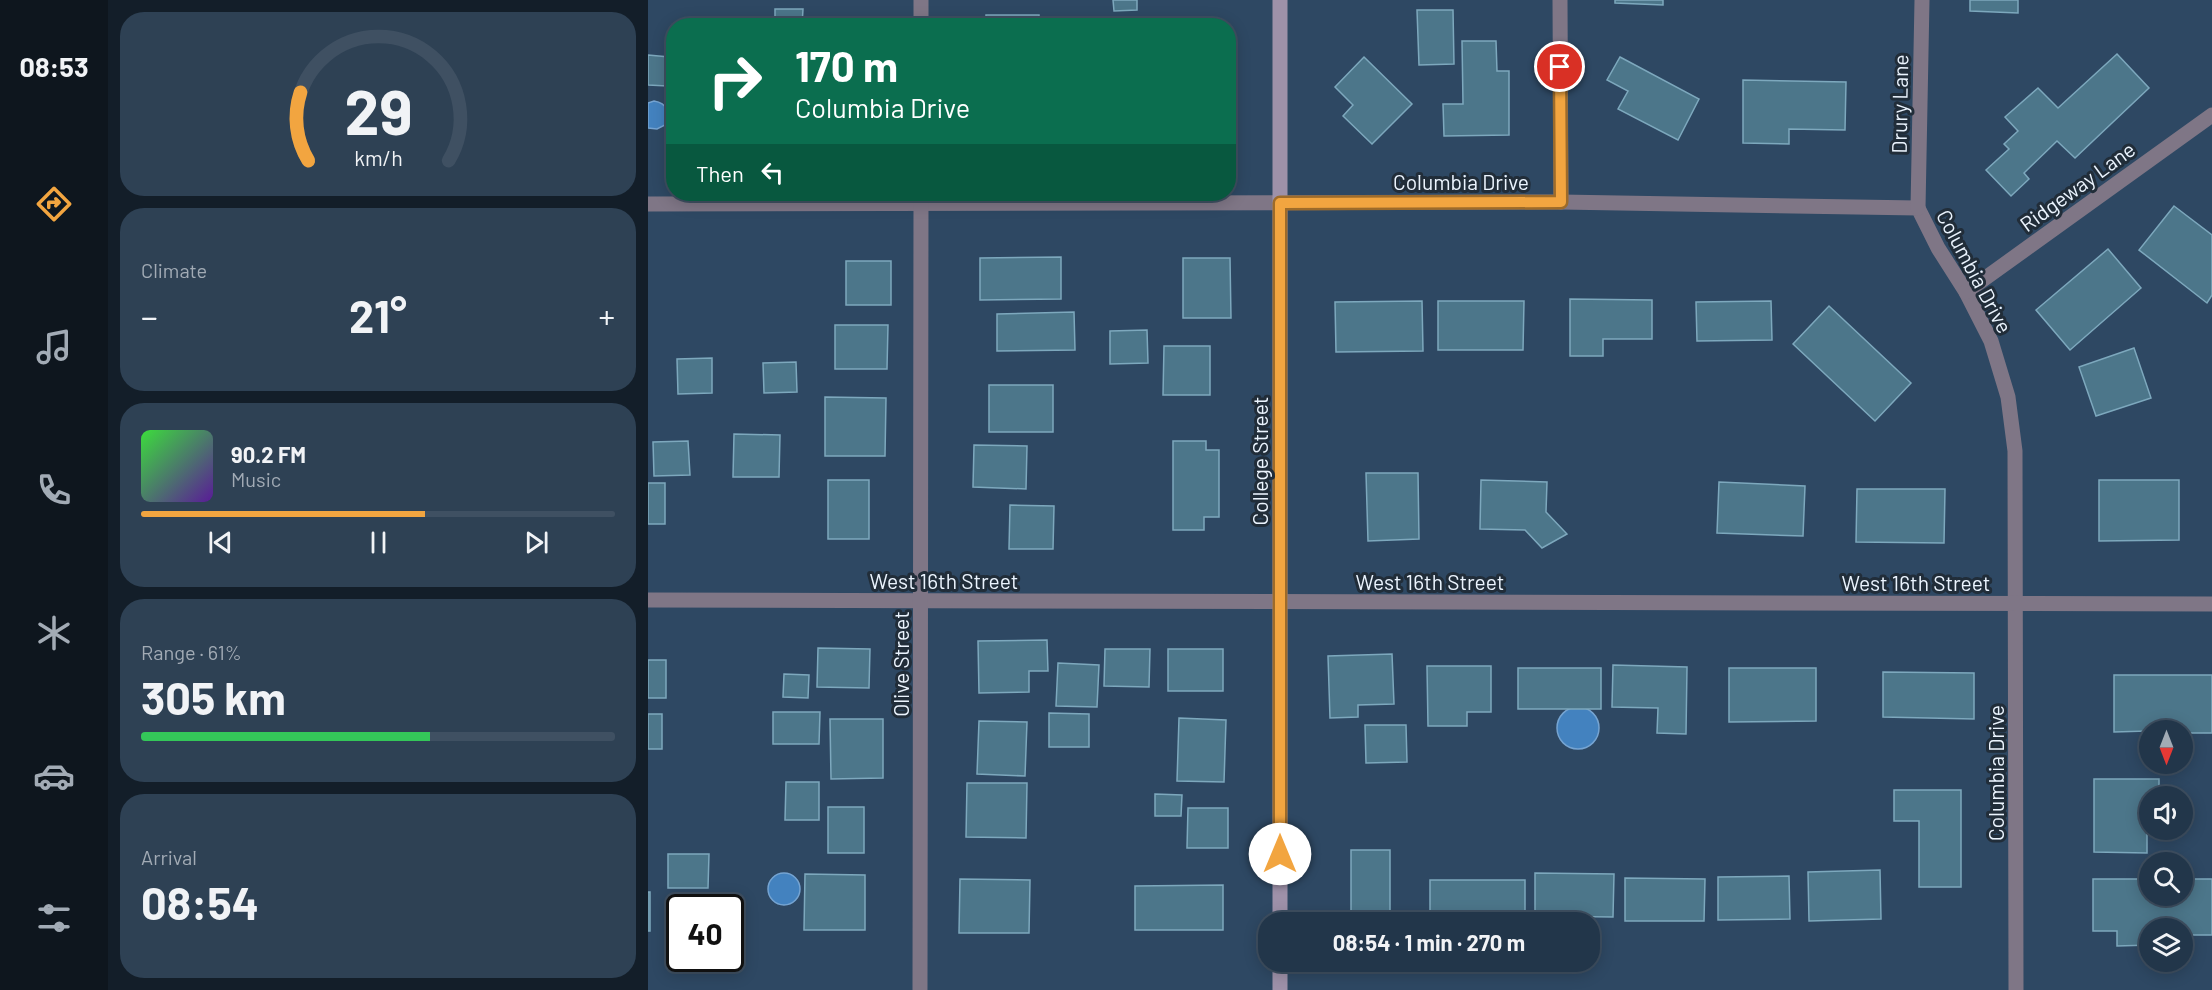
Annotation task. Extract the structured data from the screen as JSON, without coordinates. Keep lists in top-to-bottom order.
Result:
{
  "streets": {
    "street": [
      "Drury Lane",
      "Columbia Drive",
      "Ridgeway Lane",
      "College Street",
      "West 16th Street",
      "Olive Street"
    ]
  },
  "crossings": [
    ["Drury Lane", "Columbia Drive"],
    ["Columbia Drive", "Ridgeway Lane"],
    ["Columbia Drive", "College Street"],
    ["Columbia Drive", "West 16th Street"],
    ["College Street", "West 16th Street"],
    ["West 16th Street", "Olive Street"]
  ],
  "north": "bottom",
  "page": {
    "tabs": "08:53",
    "turn": ["170 m", "Columbia Drive"],
    "then": "Then",
    "tile": [
      "Climate",
      ["Range · 61%", "305 km"],
      ["Arrival", "08:54"]
    ],
    "heat": ["−", "21°", "+"],
    "song": ["90.2 FM", "Music"],
    "limit": "40",
    "trip": "08:54 · 1 min · 270 m",
    "gauge": ["29", "km/h"]
  }
}
